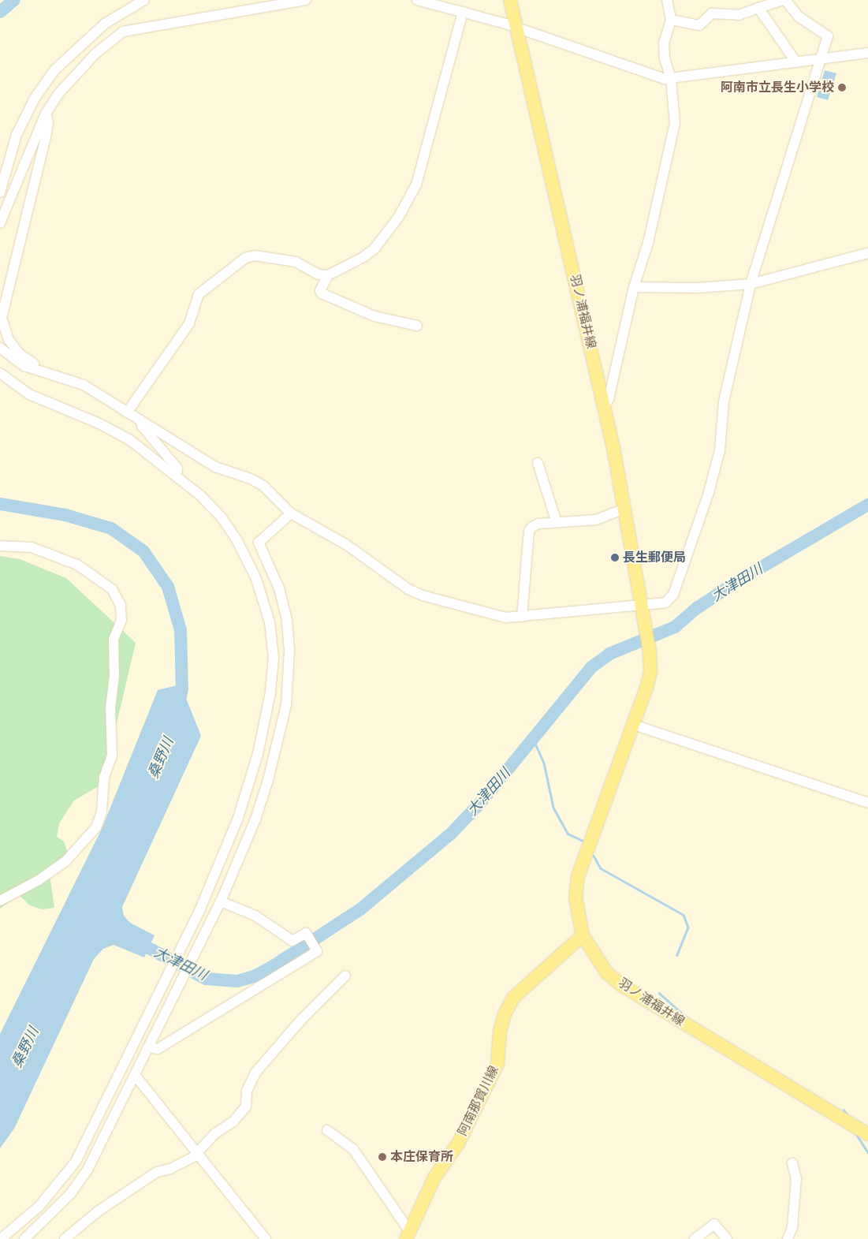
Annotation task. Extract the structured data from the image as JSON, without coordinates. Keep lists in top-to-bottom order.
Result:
{
  "streets": {
    "main road": ["羽ノ浦福井線", "阿南那賀川線"]
  },
  "crossings": [
    ["羽ノ浦福井線", "阿南那賀川線"]
  ],
  "water": ["大津田川", "桑野川"],
  "places": ["阿南市立長生小学校", "長生郵便局", "本庄保育所"]
}
